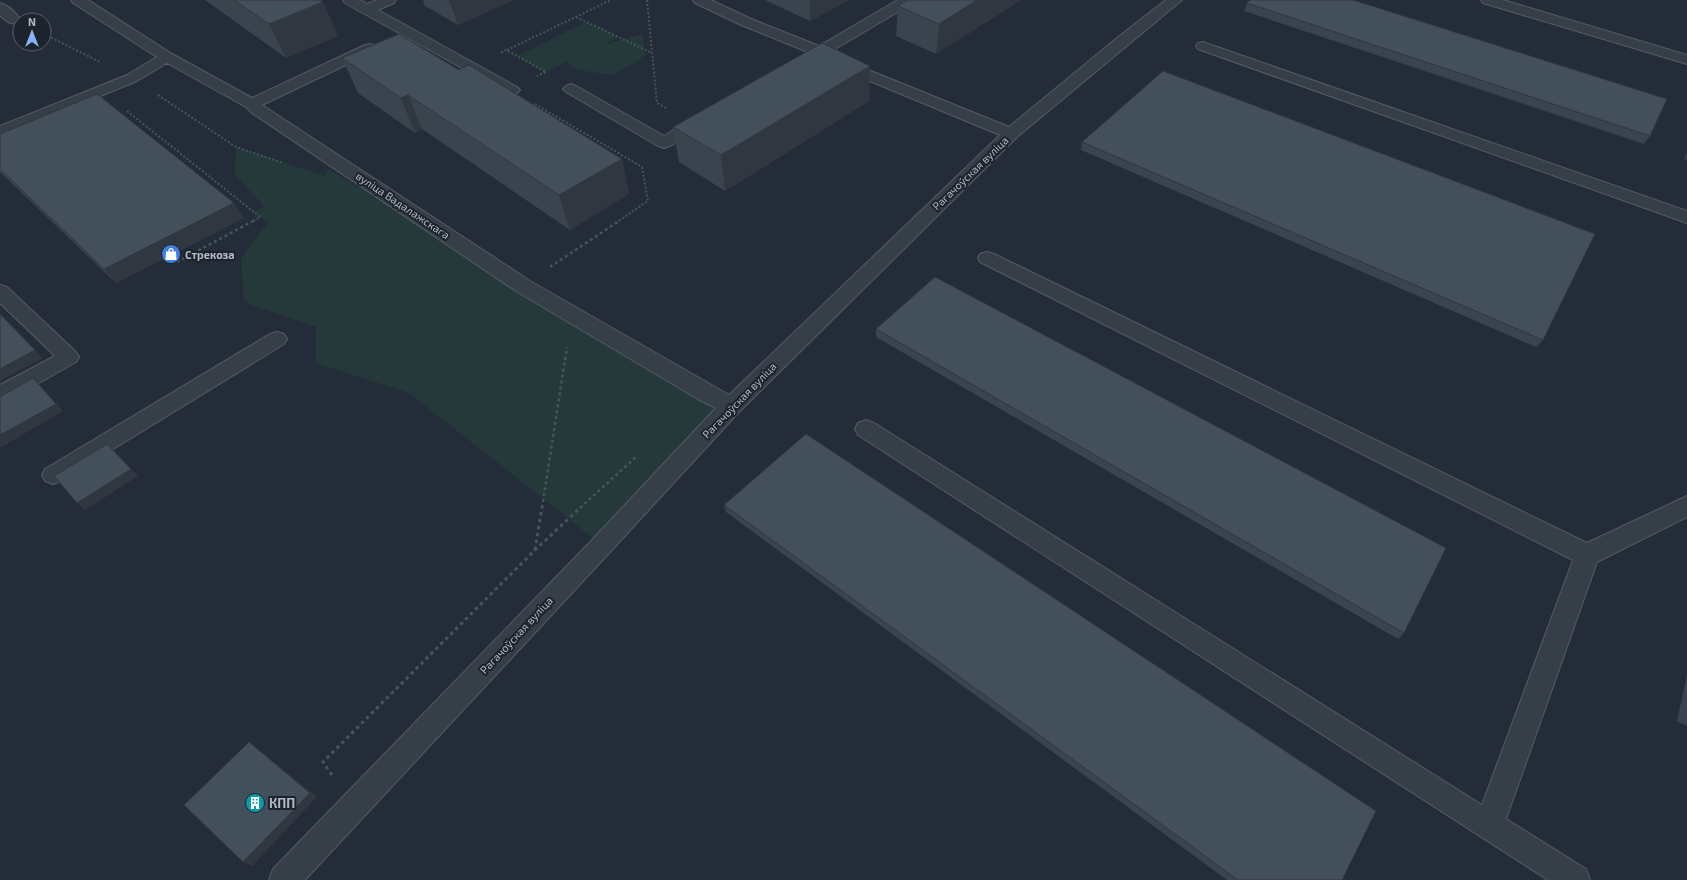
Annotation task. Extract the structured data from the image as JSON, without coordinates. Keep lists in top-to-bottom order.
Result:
{
  "streets": {
    "street": ["Рагачоўская вуліца", "вуліца Вадалажскага"]
  },
  "crossings": [
    ["Рагачоўская вуліца", "вуліца Вадалажскага"]
  ],
  "places": {
    "shop": ["Стрекоза"],
    "building": ["КПП"]
  },
  "north": "top"
}
